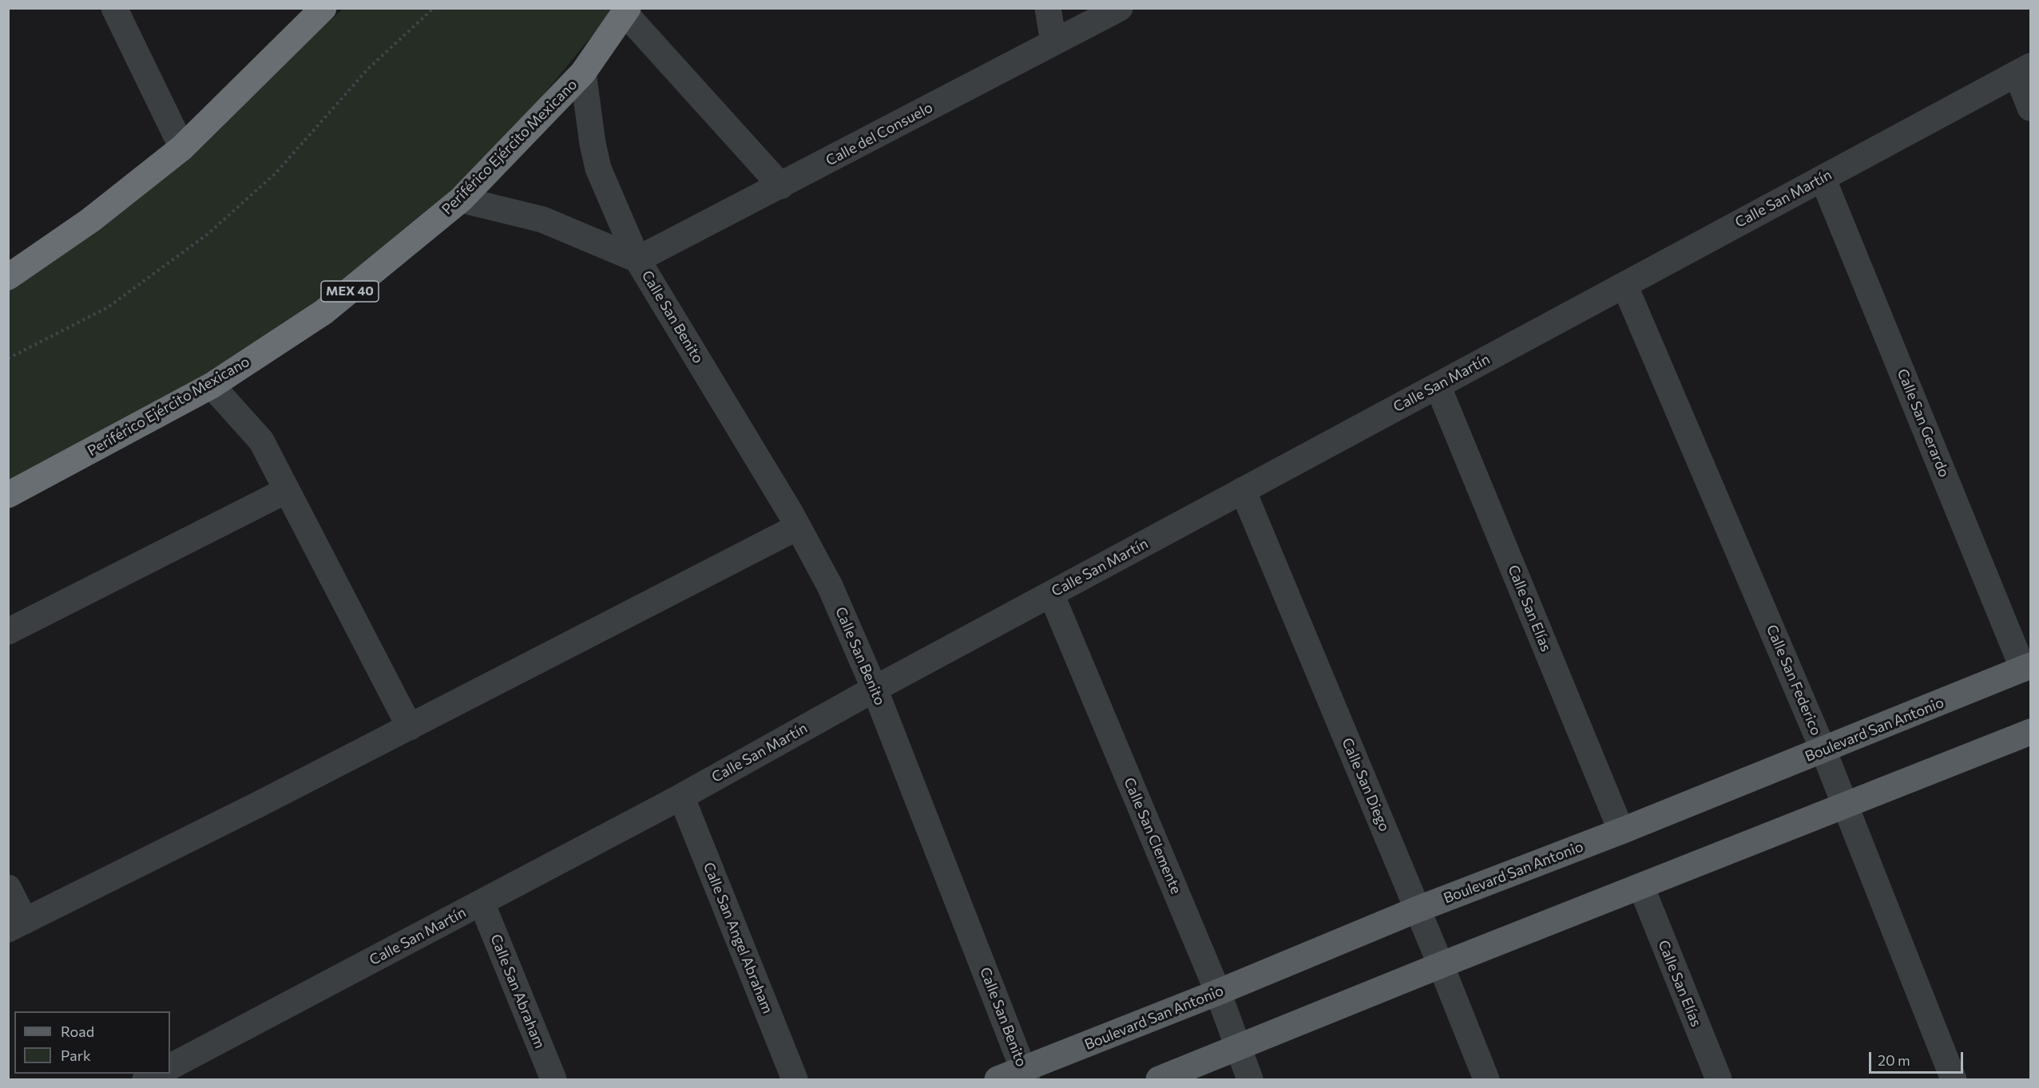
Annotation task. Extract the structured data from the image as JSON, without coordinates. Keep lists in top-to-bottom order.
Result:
{
  "streets": {
    "highway": ["Periférico Ejército Mexicano", "MEX 40"],
    "main road": ["Boulevard San Antonio"],
    "street": [
      "Calle del Consuelo",
      "Calle San Martín",
      "Calle San Benito",
      "Calle San Gerardo",
      "Calle San Elías",
      "Calle San Federico",
      "Calle San Diego",
      "Calle San Clemente",
      "Calle San Angel Abraham",
      "Calle San Abraham"
    ]
  },
  "crossings": [
    ["Calle del Consuelo", "Calle San Benito"],
    ["Periférico Ejército Mexicano", "Calle San Benito"],
    ["Calle San Martín", "Calle San Benito"],
    ["Calle San Martín", "Calle San Gerardo"],
    ["Calle San Martín", "Calle San Elías"],
    ["Calle San Martín", "Calle San Federico"],
    ["Calle San Martín", "Calle San Diego"],
    ["Calle San Martín", "Calle San Clemente"],
    ["Calle San Martín", "Calle San Angel Abraham"],
    ["Calle San Martín", "Calle San Abraham"],
    ["Calle San Benito", "Boulevard San Antonio"],
    ["Calle San Gerardo", "Boulevard San Antonio"],
    ["Calle San Elías", "Boulevard San Antonio"],
    ["Calle San Federico", "Boulevard San Antonio"],
    ["Boulevard San Antonio", "Calle San Diego"],
    ["Boulevard San Antonio", "Calle San Clemente"]
  ],
  "legend": ["Road", "Park"],
  "scale_bar": "20 m"
}
